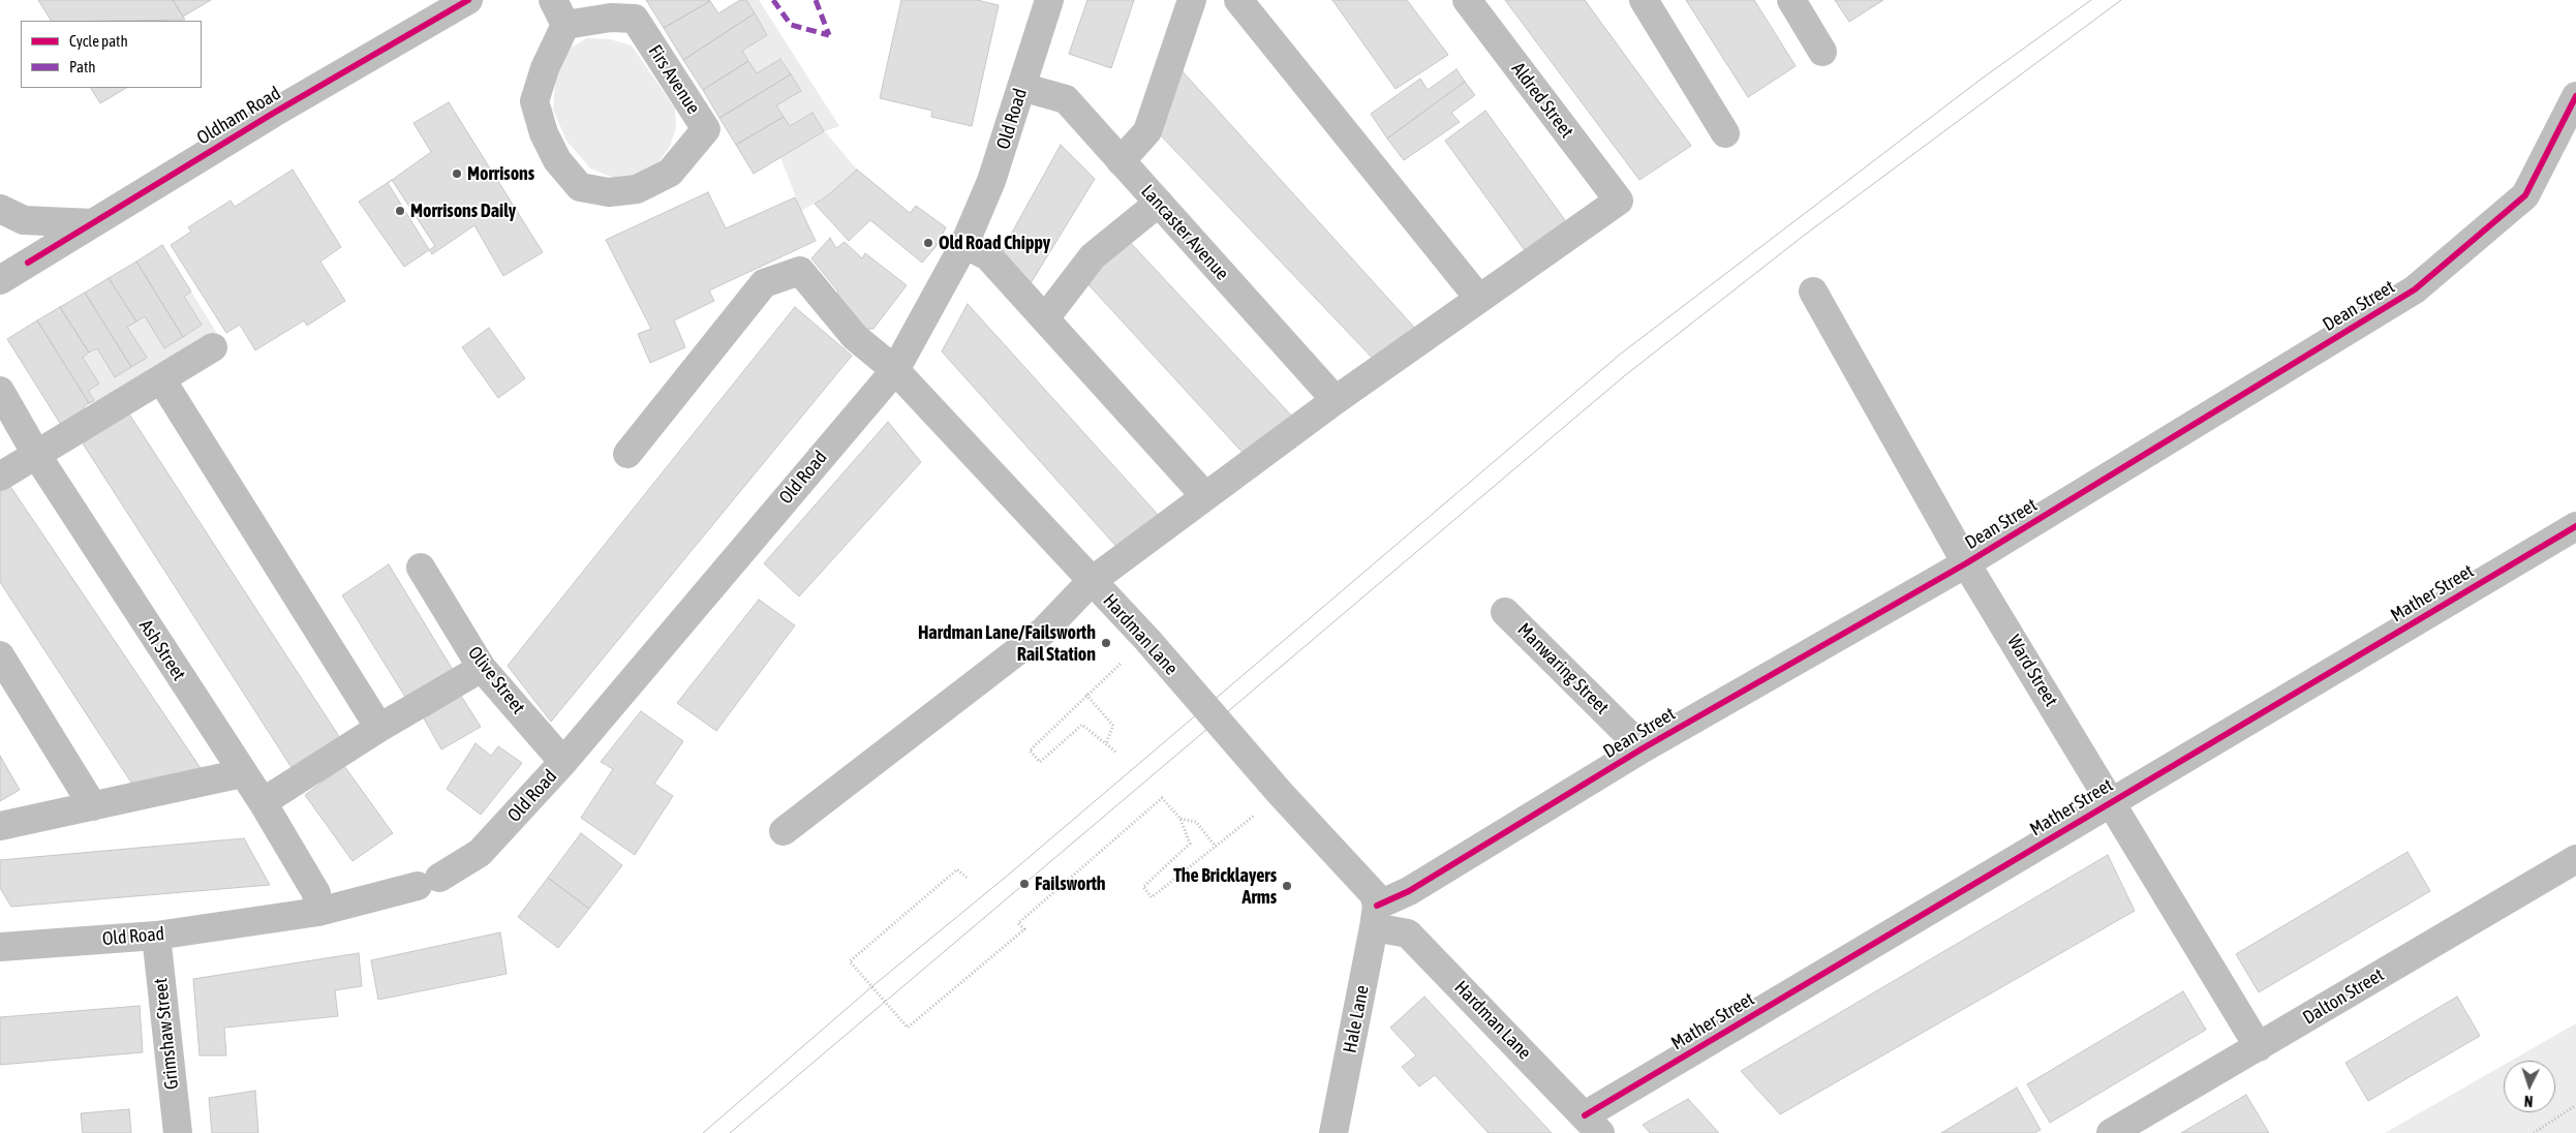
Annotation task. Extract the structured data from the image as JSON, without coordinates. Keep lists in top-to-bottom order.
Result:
{
  "streets": {
    "main road": [
      "Firs Avenue",
      "Aldred Street",
      "Oldham Road",
      "Old Road",
      "Lancaster Avenue",
      "Dean Street",
      "Mather Street",
      "Hardman Lane",
      "Ash Street",
      "Manwaring Street",
      "Ward Street",
      "Olive Street",
      "Dalton Street",
      "Hale Lane",
      "Grimshaw Street"
    ]
  },
  "crossings": [
    ["Old Road", "Lancaster Avenue"],
    ["Old Road", "Hardman Lane"],
    ["Old Road", "Ash Street"],
    ["Old Road", "Olive Street"],
    ["Old Road", "Grimshaw Street"],
    ["Dean Street", "Hardman Lane"],
    ["Dean Street", "Manwaring Street"],
    ["Dean Street", "Ward Street"],
    ["Dean Street", "Hale Lane"],
    ["Mather Street", "Hardman Lane"],
    ["Mather Street", "Ward Street"],
    ["Hardman Lane", "Hale Lane"],
    ["Ward Street", "Dalton Street"]
  ],
  "places": [
    "Morrisons",
    "Morrisons Daily",
    "Old Road Chippy",
    "Hardman Lane/Failsworth Rail Station",
    "Failsworth",
    "The Bricklayers Arms"
  ],
  "legend": ["Cycle path", "Path"],
  "north": "bottom"
}
